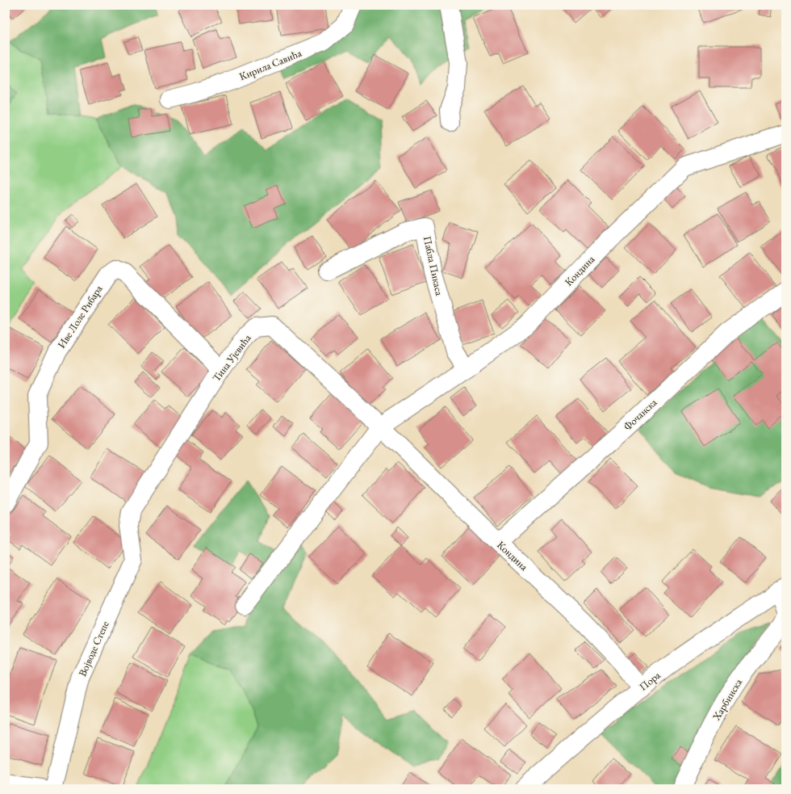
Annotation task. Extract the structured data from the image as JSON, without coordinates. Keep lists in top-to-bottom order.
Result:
{
  "streets": {
    "street": [
      "Кирила Савића",
      "Пабла Пикаса",
      "Кондина",
      "Иве Лоле Рибара",
      "Тина Ујевића",
      "Фочанска",
      "Војводе Степе",
      "Пора",
      "Харбинска"
    ]
  },
  "crossings": [
    ["Пабла Пикаса", "Кондина"],
    ["Кондина", "Тина Ујевића"],
    ["Кондина", "Фочанска"],
    ["Кондина", "Пора"],
    ["Иве Лоле Рибара", "Тина Ујевића"],
    ["Тина Ујевића", "Војводе Степе"]
  ]
}
